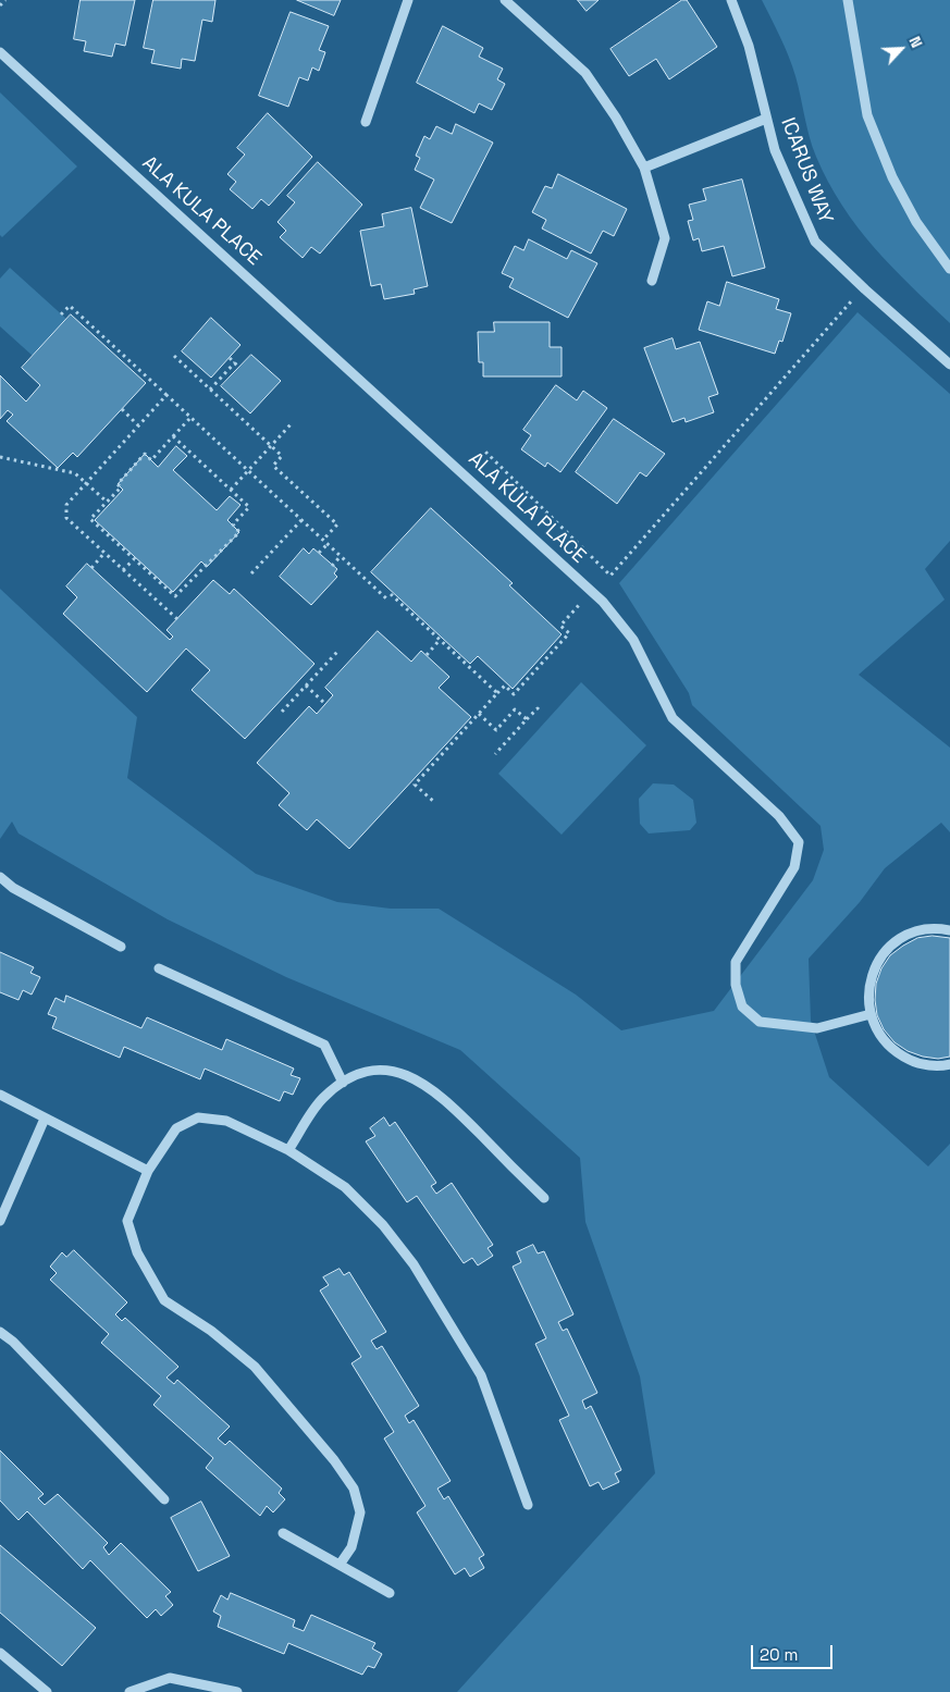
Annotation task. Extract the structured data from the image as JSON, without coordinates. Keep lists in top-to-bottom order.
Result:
{
  "streets": {
    "street": ["ICARUS WAY", "ALA KULA PLACE"]
  },
  "scale_bar": "20 m",
  "north": "top right"
}
